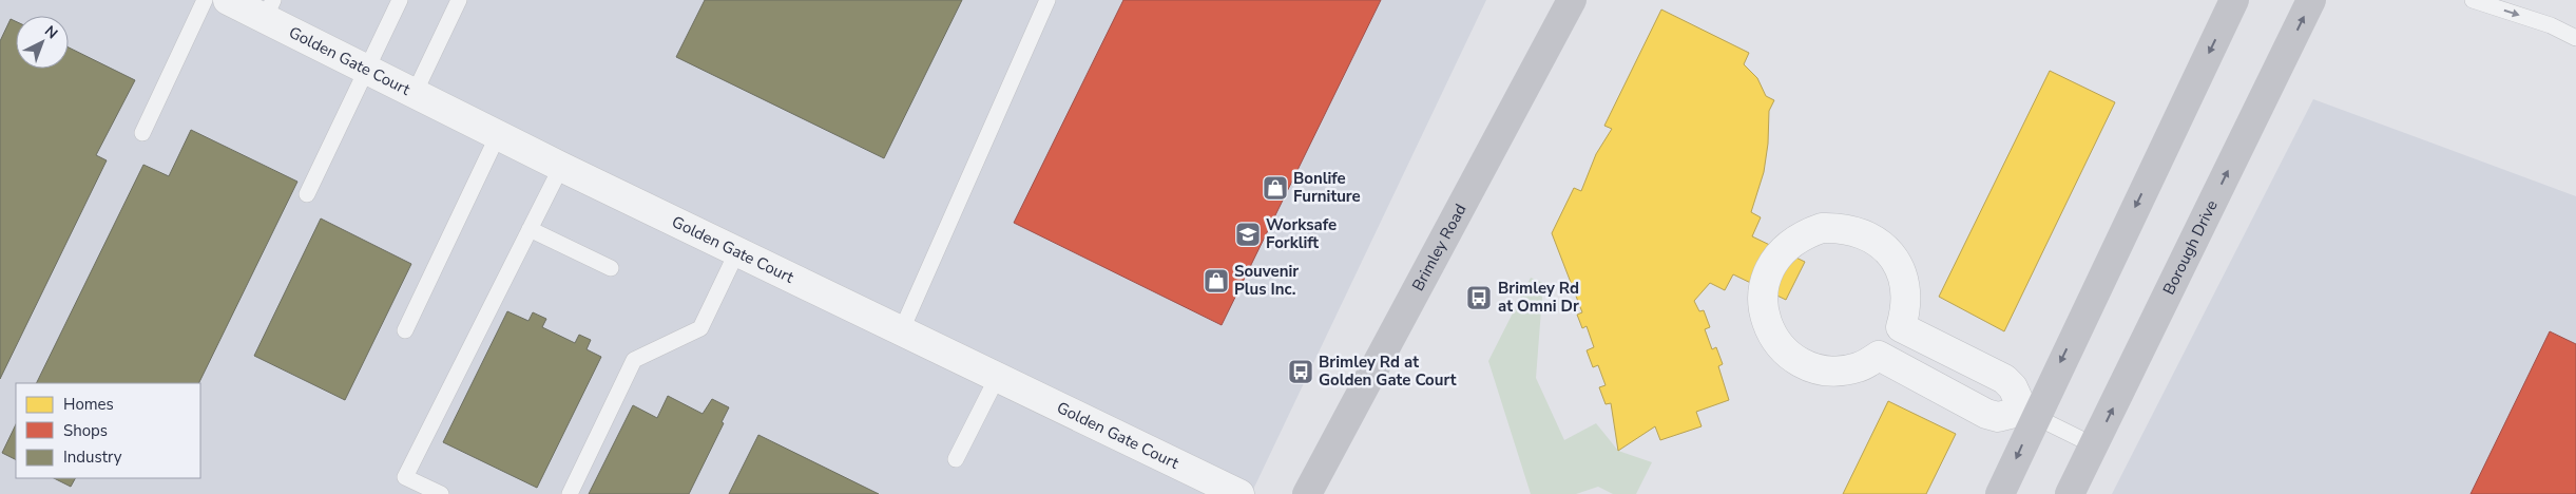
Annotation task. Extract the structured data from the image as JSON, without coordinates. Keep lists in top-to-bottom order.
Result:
{
  "streets": {
    "street": ["Golden Gate Court", "Brimley Road", "Borough Drive"]
  },
  "places": {
    "shop": ["Bonlife Furniture", "Souvenir Plus Inc."],
    "school or university": ["Worksafe Forklift"],
    "bus stop": ["Brimley Rd at Omni Dr", "Brimley Rd at Golden Gate Court"]
  },
  "legend": ["Homes", "Shops", "Industry"],
  "north": "top right"
}
